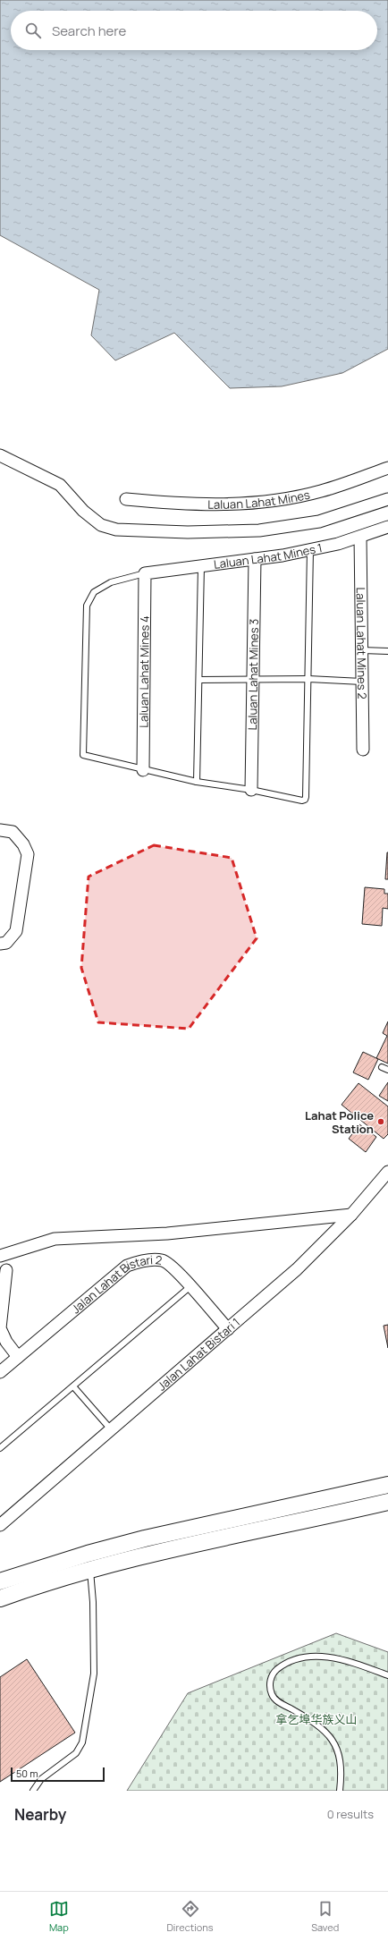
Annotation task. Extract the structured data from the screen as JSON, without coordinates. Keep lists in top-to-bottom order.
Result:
{
  "streets": {
    "street": [
      "Laluan Lahat Mines",
      "Laluan Lahat Mines 1",
      "Laluan Lahat Mines 2",
      "Laluan Lahat Mines 4",
      "Laluan Lahat Mines 3",
      "Jalan Lahat Bistari 2",
      "Jalan Lahat Bistari 1"
    ]
  },
  "crossings": [
    ["Laluan Lahat Mines 1", "Laluan Lahat Mines 2"],
    ["Laluan Lahat Mines 1", "Laluan Lahat Mines 4"],
    ["Laluan Lahat Mines 1", "Laluan Lahat Mines 3"],
    ["Jalan Lahat Bistari 2", "Jalan Lahat Bistari 1"]
  ],
  "parks": ["拿乞埠华族义山"],
  "places": ["Lahat Police Station"],
  "scale_bar": "50 m",
  "page": {
    "search": "Search here",
    "scale": "50 m",
    "heading": ["Nearby", "0 results"],
    "nav": ["Map", "Directions", "Saved"]
  }
}
